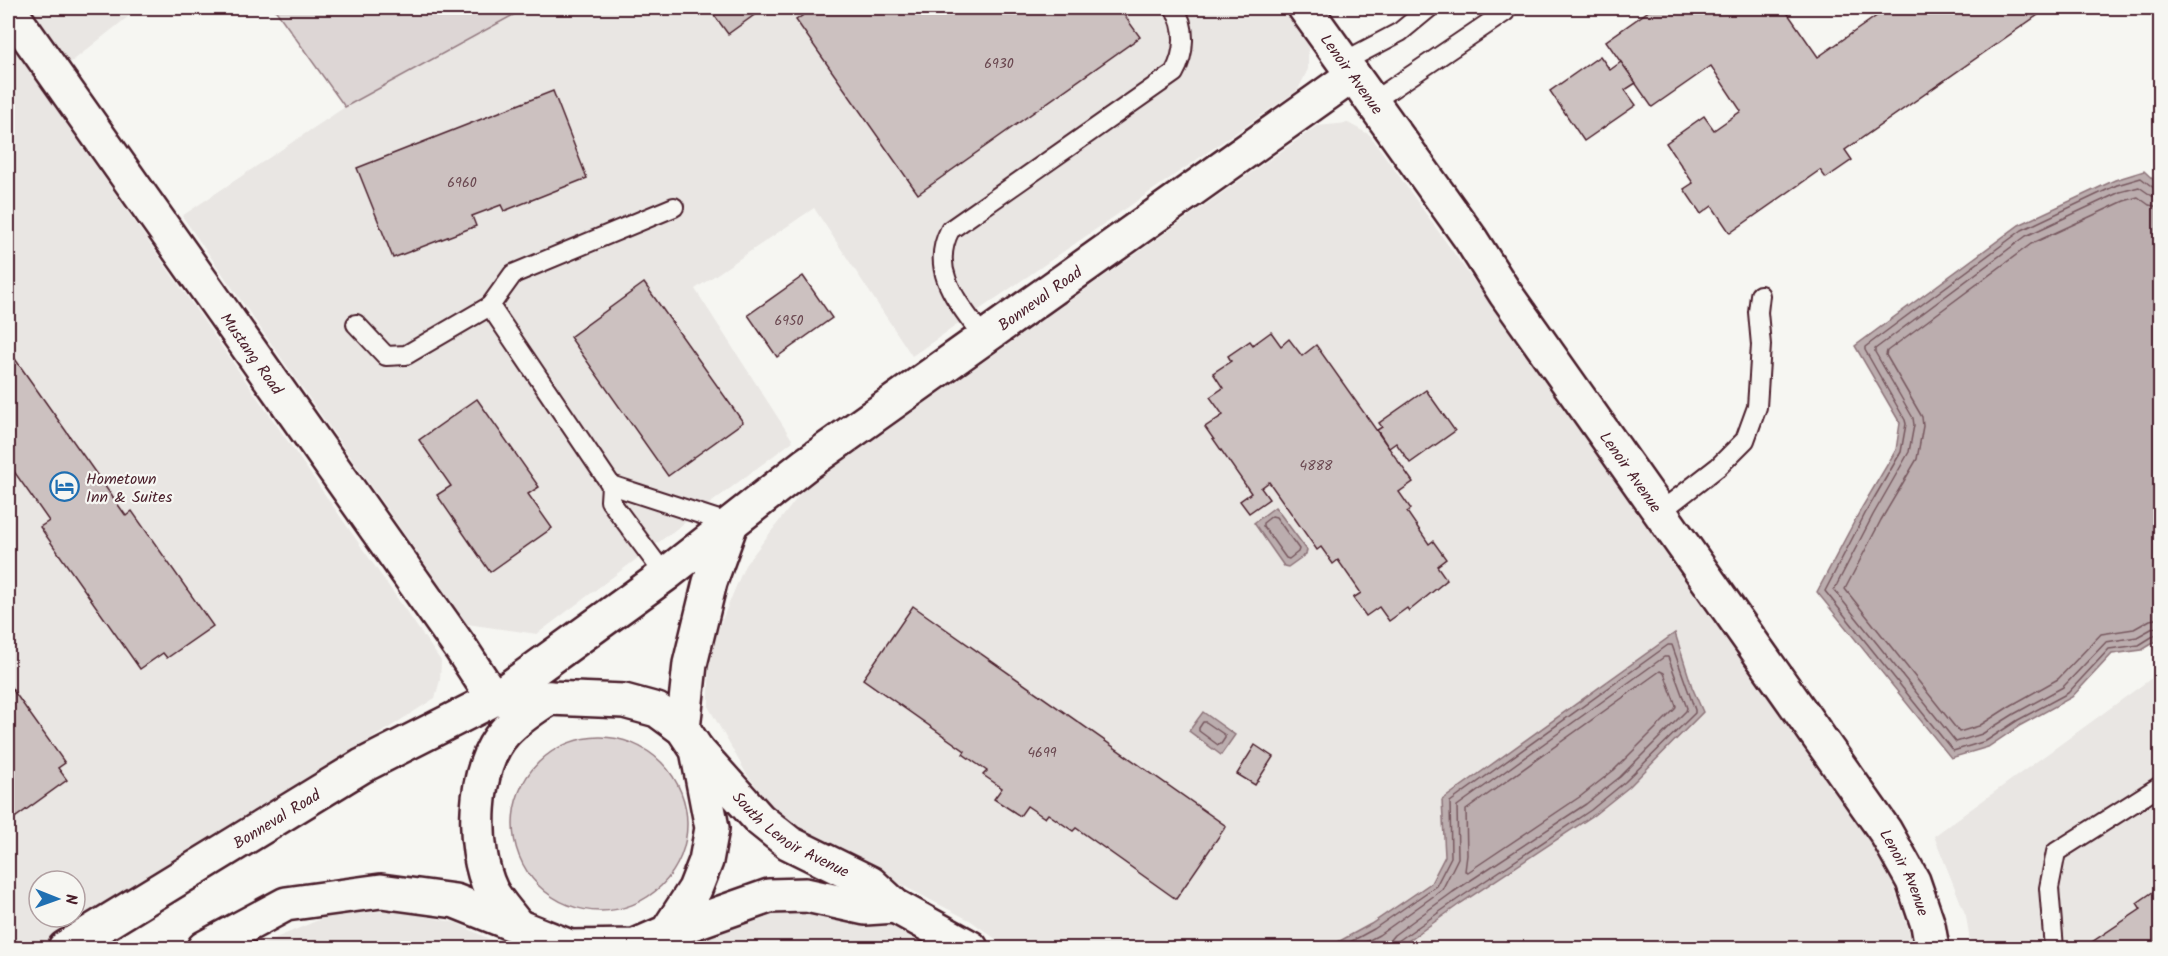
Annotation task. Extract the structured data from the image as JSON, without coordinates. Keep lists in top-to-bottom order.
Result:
{
  "streets": {
    "street": [
      "Lenoir Avenue",
      "Bonneval Road",
      "Mustang Road",
      "South Lenoir Avenue"
    ]
  },
  "crossings": [
    ["Lenoir Avenue", "Bonneval Road"],
    ["Bonneval Road", "Mustang Road"],
    ["Bonneval Road", "South Lenoir Avenue"]
  ],
  "places": {
    "hotel": ["Hometown Inn & Suites"]
  },
  "house_numbers": [
    "6930",
    "6960",
    "6950",
    "4888",
    "4699"
  ],
  "north": "right"
}
